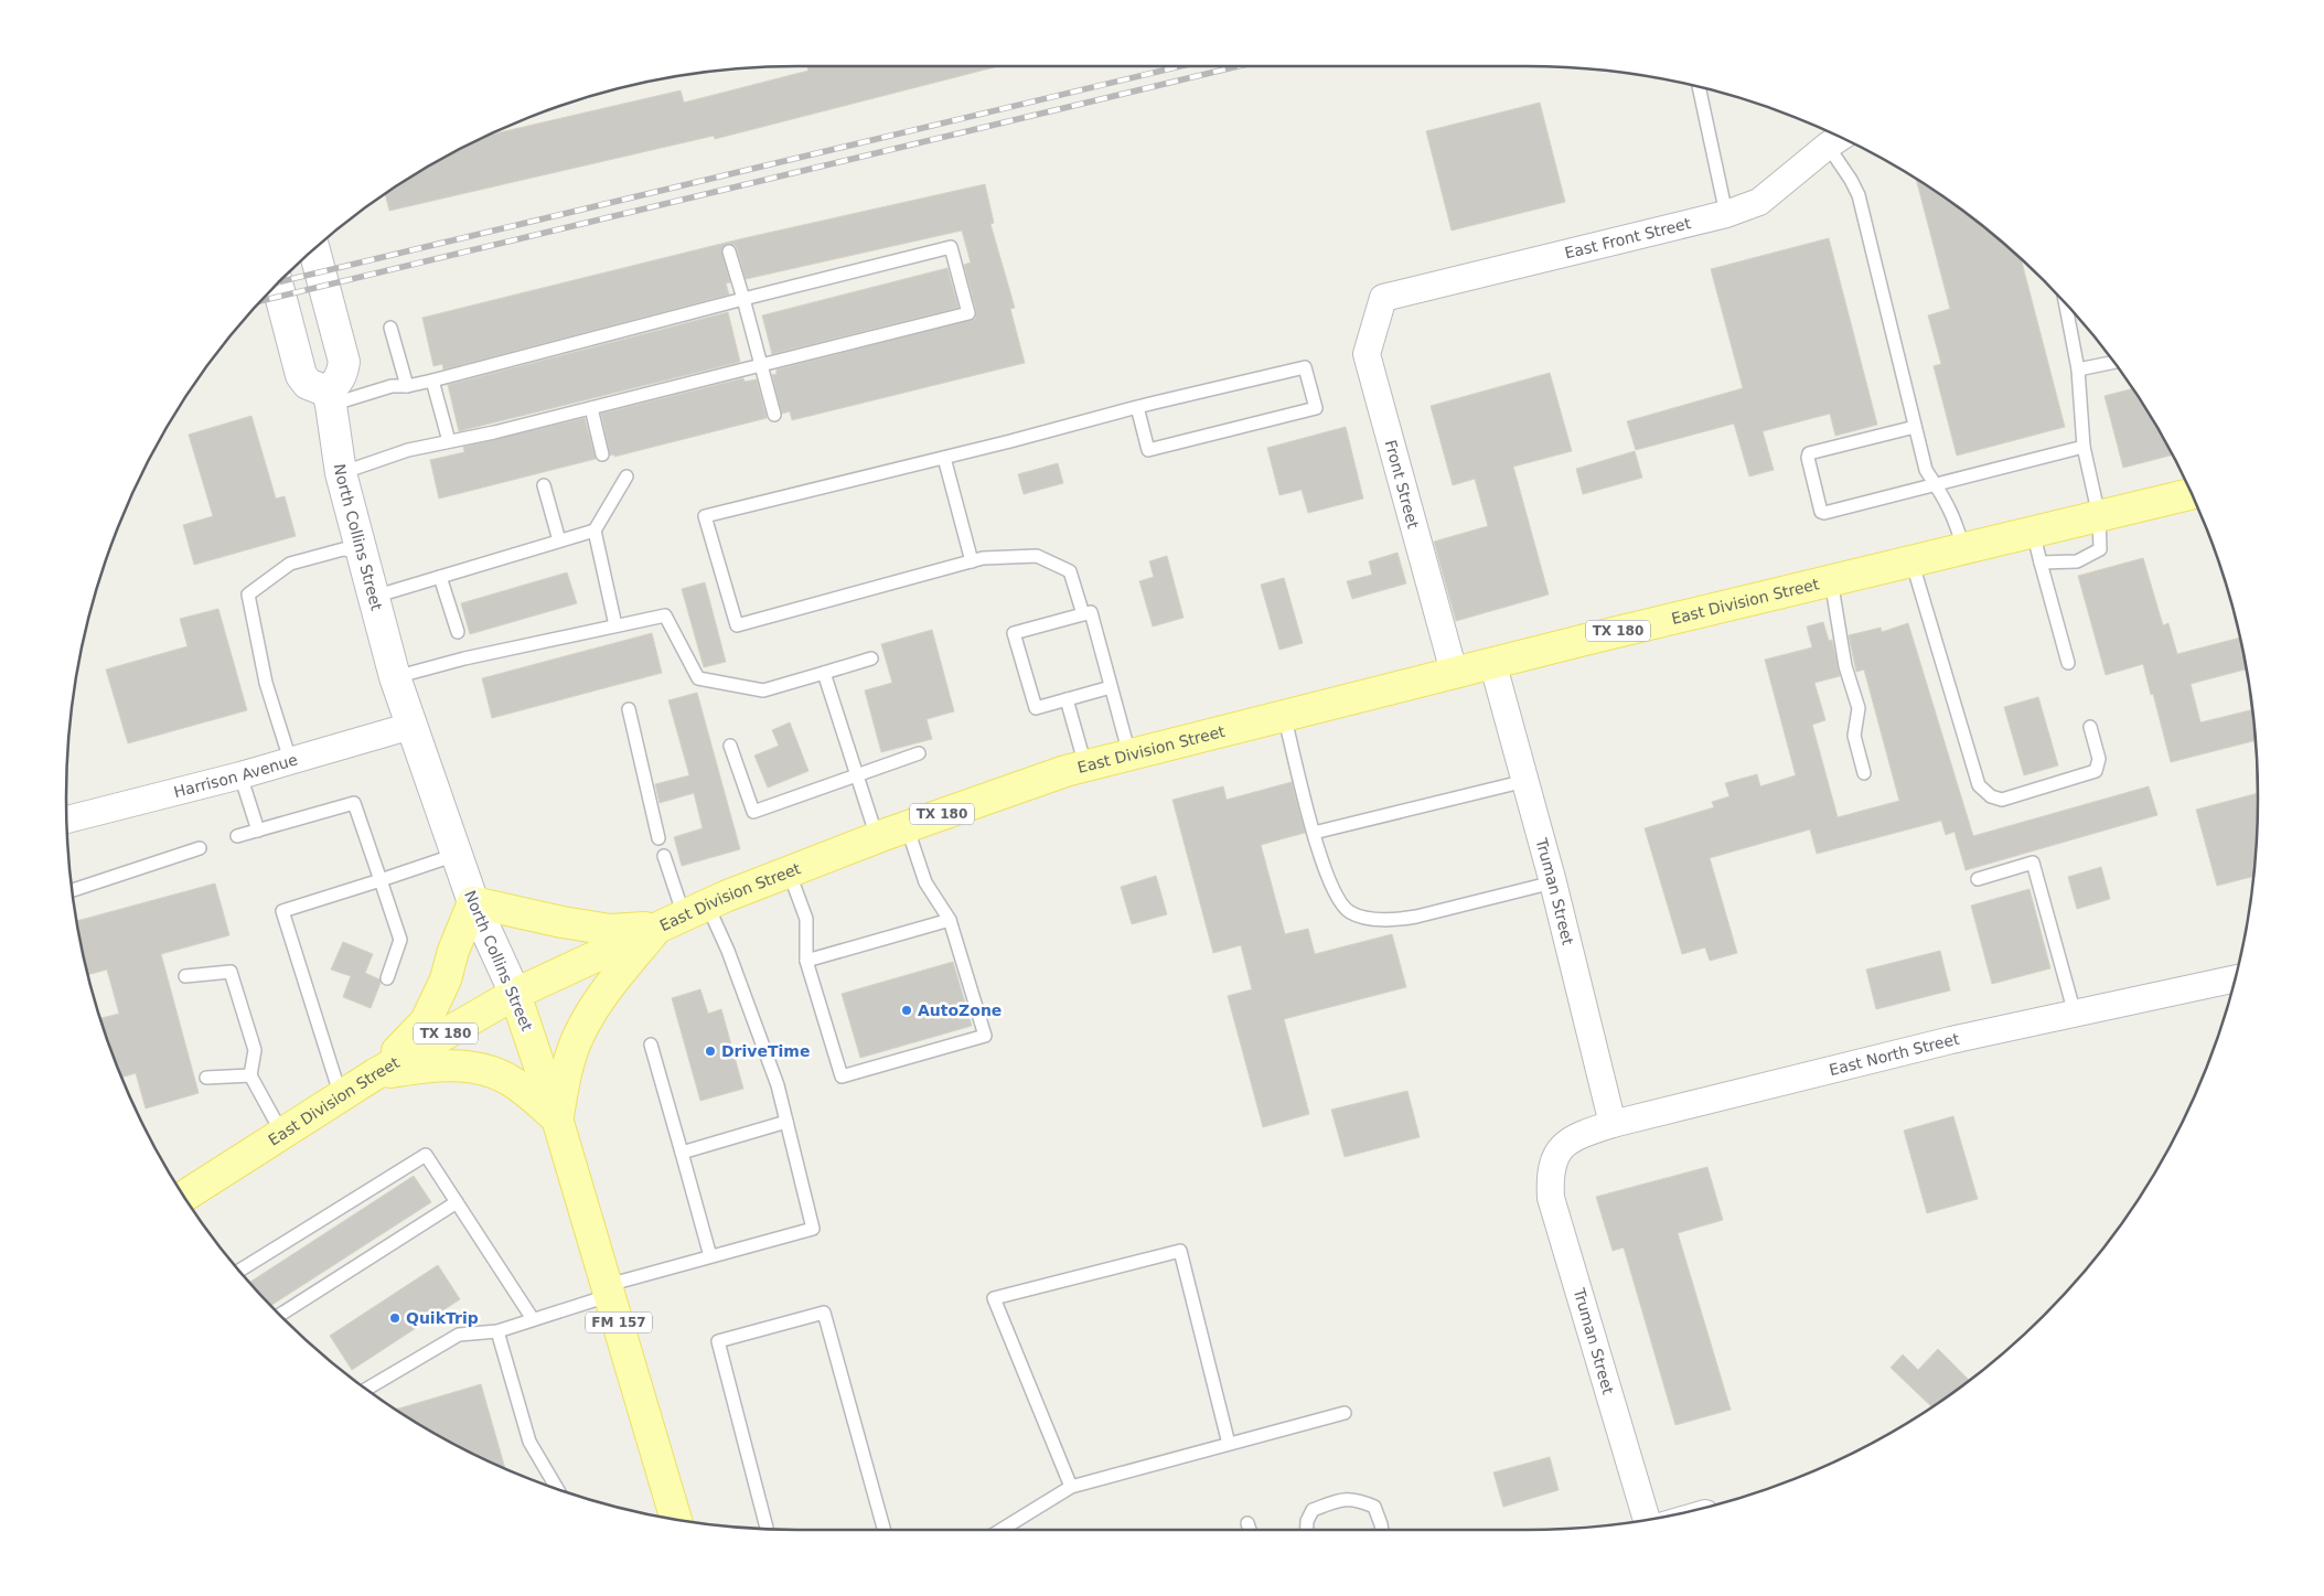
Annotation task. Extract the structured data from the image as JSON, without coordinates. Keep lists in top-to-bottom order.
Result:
{
  "streets": {
    "main road": [
      "North Collins Street",
      "East Division Street",
      "TX 180",
      "FM 157"
    ],
    "street": [
      "East Front Street",
      "Front Street",
      "Harrison Avenue",
      "Truman Street",
      "East North Street"
    ]
  },
  "crossings": [
    ["East Front Street", "Front Street"],
    ["Front Street", "East Division Street"],
    ["North Collins Street", "East Division Street"],
    ["North Collins Street", "Harrison Avenue"],
    ["East Division Street", "Truman Street"],
    ["Truman Street", "East North Street"]
  ],
  "places": ["AutoZone", "DriveTime", "QuikTrip"]
}
